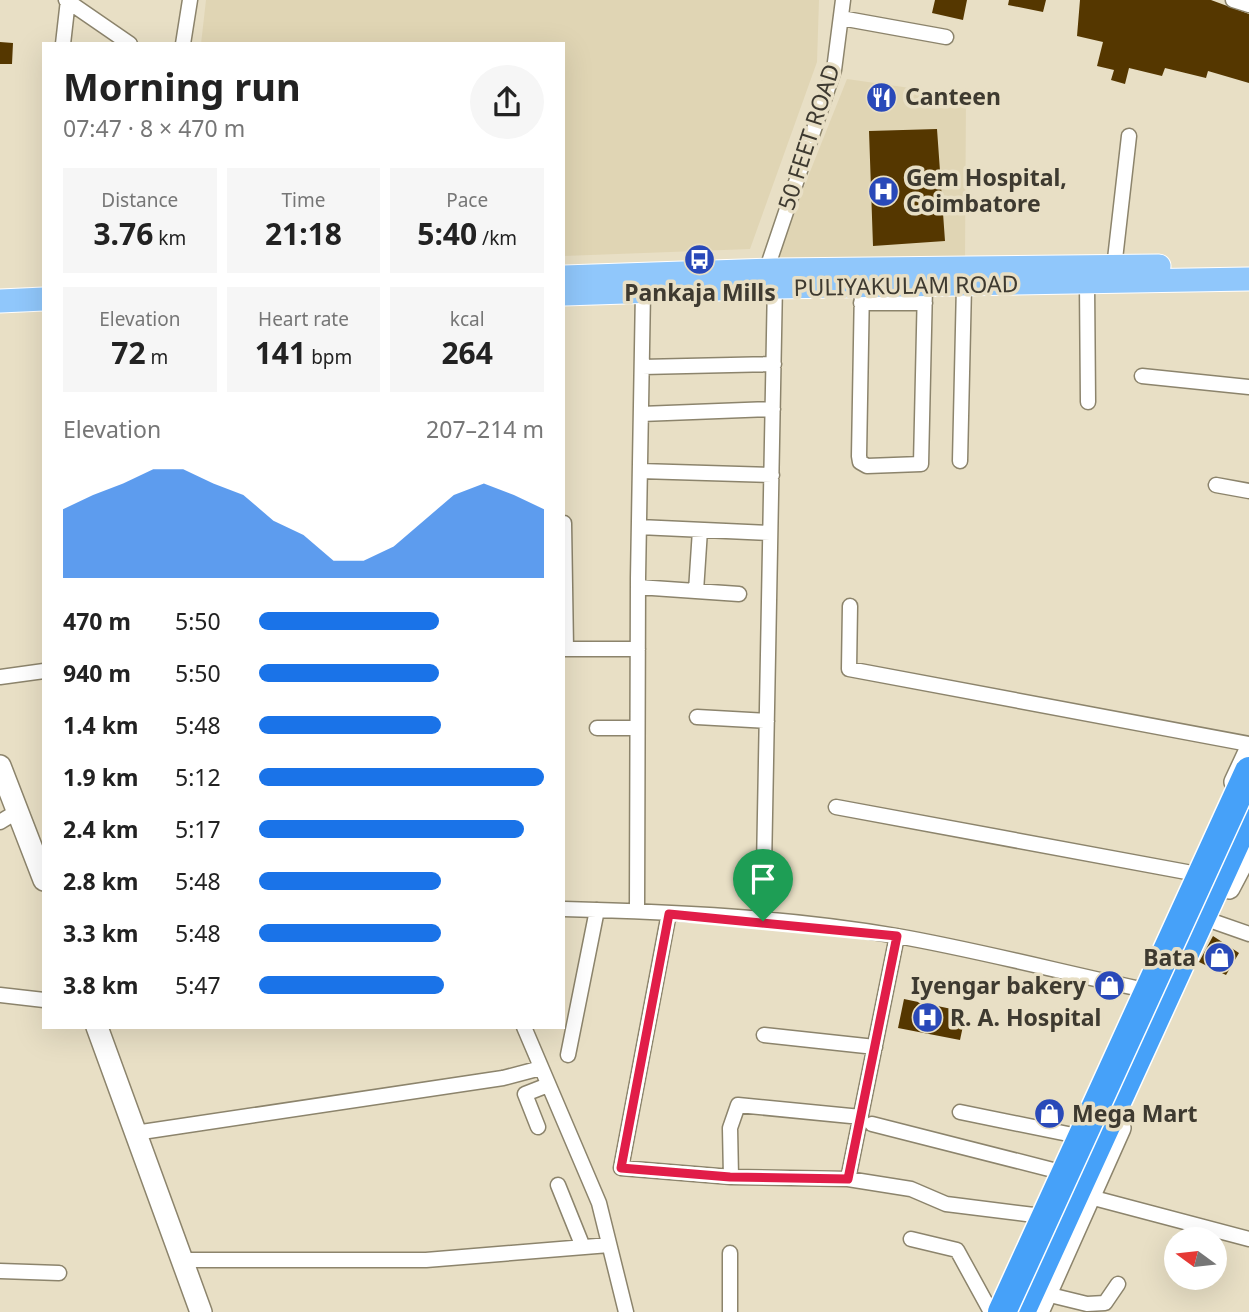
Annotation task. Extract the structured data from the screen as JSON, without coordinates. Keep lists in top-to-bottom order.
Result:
{
  "streets": {
    "main road": ["PULIYAKULAM ROAD"],
    "street": ["50 FEET ROAD"]
  },
  "crossings": [
    ["50 FEET ROAD", "PULIYAKULAM ROAD"]
  ],
  "places": {
    "restaurant": ["Canteen"],
    "hospital": ["Gem Hospital, Coimbatore", "R. A. Hospital"],
    "bus stop": ["Pankaja Mills"],
    "shop": ["Bata", "Iyengar bakery", "Mega Mart"]
  },
  "north": "left",
  "page": {
    "heading": ["Morning run", "07:47 · 8 × 470 m"],
    "stats": [
      ["Distance", "3.76 km"],
      ["Time", "21:18"],
      ["Pace", "5:40 /km"],
      ["Elevation", "72 m"],
      ["Heart rate", "141 bpm"],
      ["kcal", "264"]
    ],
    "chart": ["Elevation", "207–214 m"],
    "list": [
      {
        "name": "470 m",
        "note": "5:50"
      },
      {
        "name": "940 m",
        "note": "5:50"
      },
      {
        "name": "1.4 km",
        "note": "5:48"
      },
      {
        "name": "1.9 km",
        "note": "5:12"
      },
      {
        "name": "2.4 km",
        "note": "5:17"
      },
      {
        "name": "2.8 km",
        "note": "5:48"
      },
      {
        "name": "3.3 km",
        "note": "5:48"
      },
      {
        "name": "3.8 km",
        "note": "5:47"
      }
    ]
  }
}
